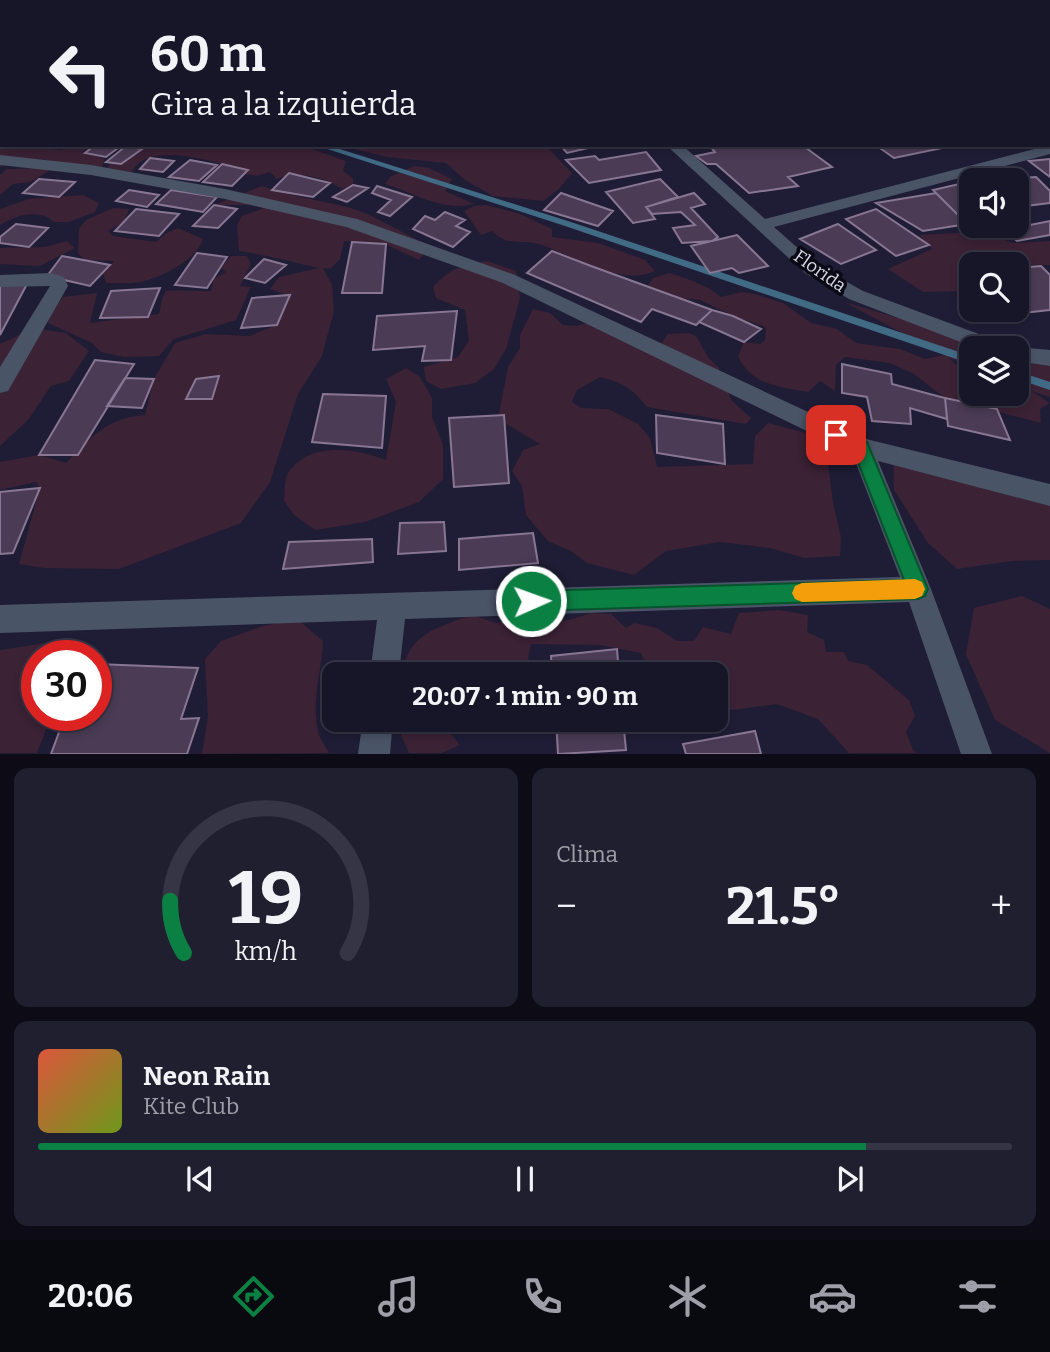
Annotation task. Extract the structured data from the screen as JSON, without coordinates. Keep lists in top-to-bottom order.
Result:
{
  "streets": {
    "street": ["Florida"]
  },
  "page": {
    "turn": ["60 m", "Gira a la izquierda"],
    "limit": "30",
    "trip": "20:07 · 1 min · 90 m",
    "tile": "Clima",
    "heat": ["−", "21.5°", "+"],
    "song": ["Neon Rain", "Kite Club"],
    "tabs": "20:06",
    "gauge": ["19", "km/h"]
  }
}
